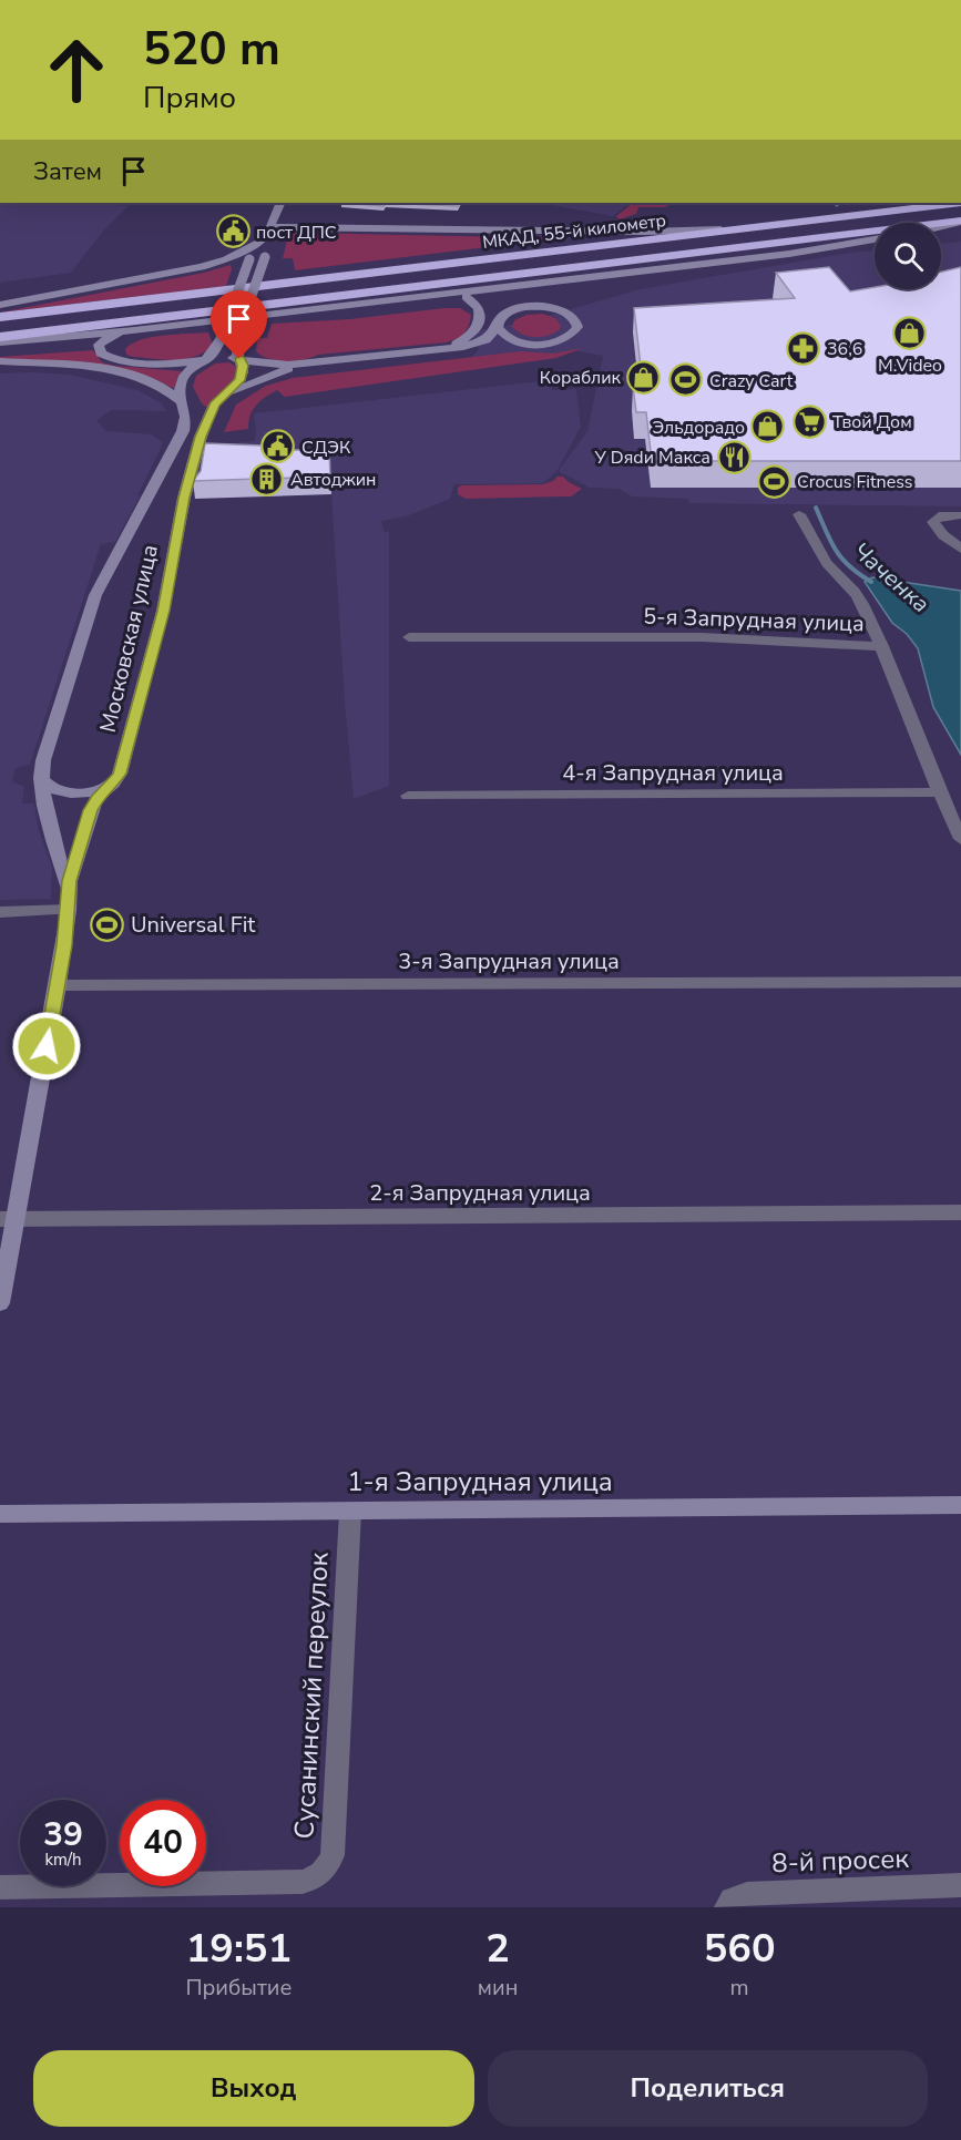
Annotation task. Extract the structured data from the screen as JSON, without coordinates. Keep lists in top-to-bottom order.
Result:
{
  "streets": {
    "highway": ["МКАД, 55-й километр"],
    "street": [
      "5-я Запрудная улица",
      "Московская улица",
      "4-я Запрудная улица",
      "3-я Запрудная улица",
      "2-я Запрудная улица",
      "1-я Запрудная улица",
      "Сусанинский переулок",
      "8-й просек"
    ]
  },
  "crossings": [
    ["Московская улица", "3-я Запрудная улица"],
    ["Московская улица", "2-я Запрудная улица"],
    ["1-я Запрудная улица", "Сусанинский переулок"]
  ],
  "water": ["Чаченка"],
  "places": {
    "public building": ["пост ДПС", "СДЭК"],
    "shop": ["M.Video", "Кораблик", "Эльдорадо"],
    "pharmacy": ["36,6"],
    "sports": ["Crazy Cart", "Crocus Fitness", "Universal Fit"],
    "supermarket": ["Твой Дом"],
    "restaurant": ["У Dяdи Макса"],
    "building": ["Автоджин"]
  },
  "page": {
    "turn": ["520 m", "Прямо"],
    "then": "Затем",
    "speed": "39 km/h",
    "limit": "40",
    "eta": [
      "19:51",
      "Прибытие",
      "2",
      "мин",
      "560",
      "m"
    ],
    "buttons": ["Выход", "Поделиться"]
  }
}
